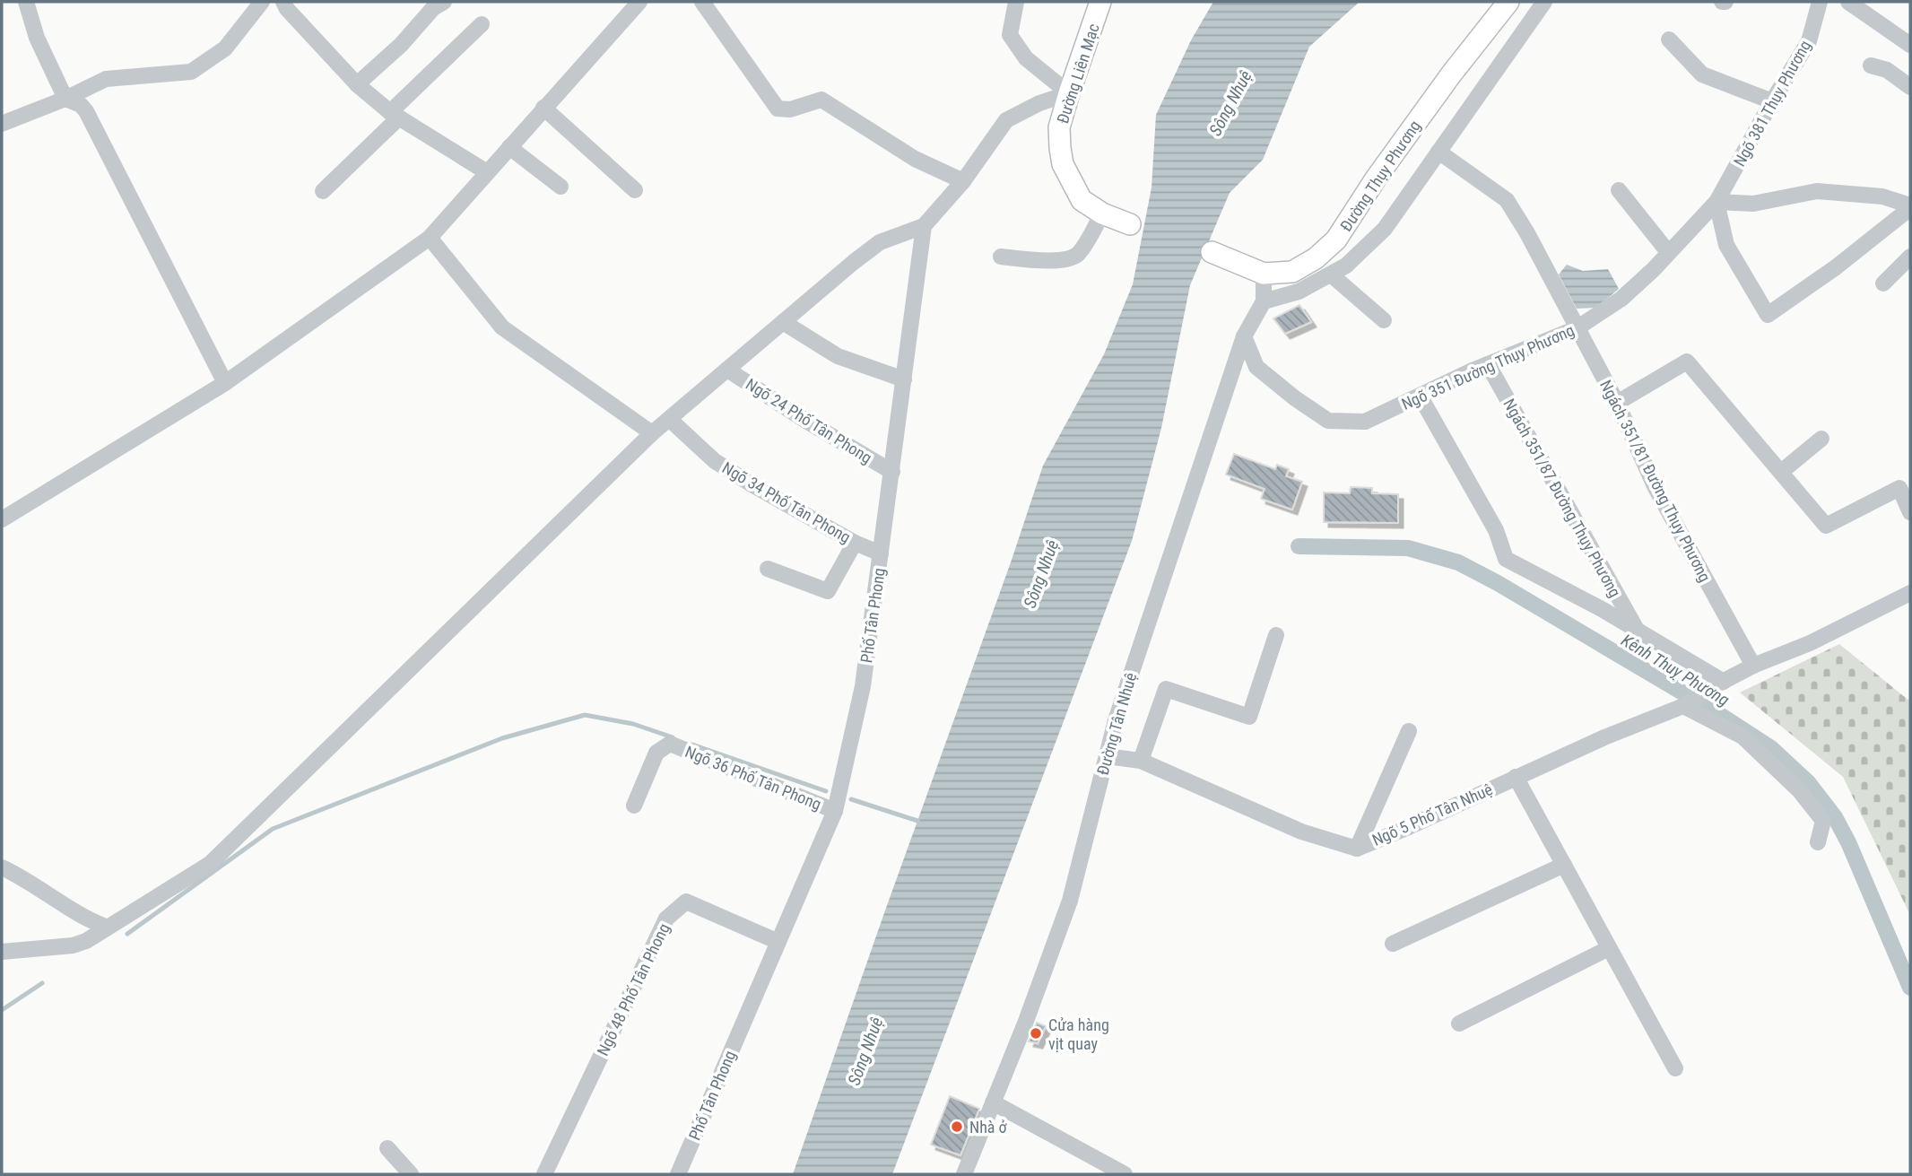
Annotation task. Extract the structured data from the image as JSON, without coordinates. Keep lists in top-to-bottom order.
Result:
{
  "streets": {
    "main road": ["Đường Liên Mạc", "Đường Thụy Phương"],
    "street": [
      "Ngõ 381 Thụy Phương",
      "Ngõ 351 Đường Thụy Phương",
      "Ngõ 24 Phố Tân Phong",
      "Ngách 351/81 Đường Thụy Phương",
      "Ngách 351/87 Đường Thụy Phương",
      "Ngõ 34 Phố Tân Phong",
      "Phố Tân Phong",
      "Đường Tân Nhuệ",
      "Ngõ 36 Phố Tân Phong",
      "Ngõ 5 Phố Tân Nhuệ",
      "Ngõ 48 Phố Tân Phong"
    ]
  },
  "crossings": [
    ["Ngõ 381 Thụy Phương", "Ngõ 351 Đường Thụy Phương"],
    ["Đường Thụy Phương", "Ngách 351/81 Đường Thụy Phương"],
    ["Đường Thụy Phương", "Đường Tân Nhuệ"],
    ["Ngõ 351 Đường Thụy Phương", "Ngách 351/81 Đường Thụy Phương"],
    ["Ngõ 351 Đường Thụy Phương", "Ngách 351/87 Đường Thụy Phương"],
    ["Ngõ 351 Đường Thụy Phương", "Đường Tân Nhuệ"],
    ["Ngõ 24 Phố Tân Phong", "Phố Tân Phong"],
    ["Ngách 351/81 Đường Thụy Phương", "Ngõ 5 Phố Tân Nhuệ"],
    ["Ngõ 34 Phố Tân Phong", "Phố Tân Phong"],
    ["Phố Tân Phong", "Ngõ 36 Phố Tân Phong"],
    ["Phố Tân Phong", "Ngõ 48 Phố Tân Phong"],
    ["Đường Tân Nhuệ", "Ngõ 5 Phố Tân Nhuệ"]
  ],
  "water": ["Sông Nhuệ", "Kênh Thuỵ Phương"],
  "places": ["Cửa hàng vịt quay", "Nhà ở"]
}
